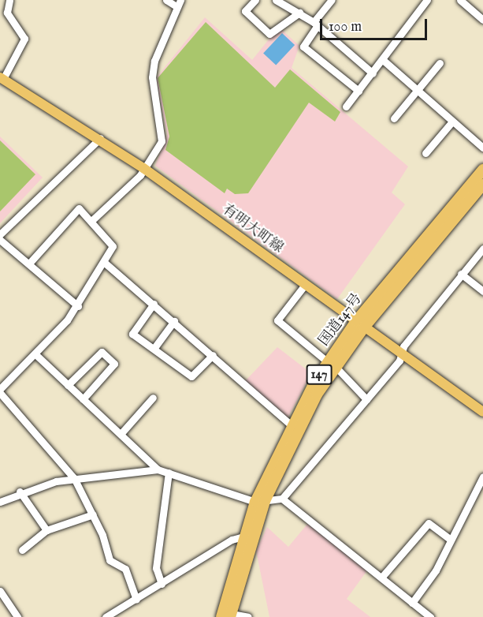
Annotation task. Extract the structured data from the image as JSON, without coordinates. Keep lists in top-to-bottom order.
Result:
{
  "streets": {
    "highway": ["国道147号", "147"],
    "main road": ["有明大町線"]
  },
  "crossings": [
    ["有明大町線", "国道147号"]
  ],
  "scale_bar": "100 m"
}
